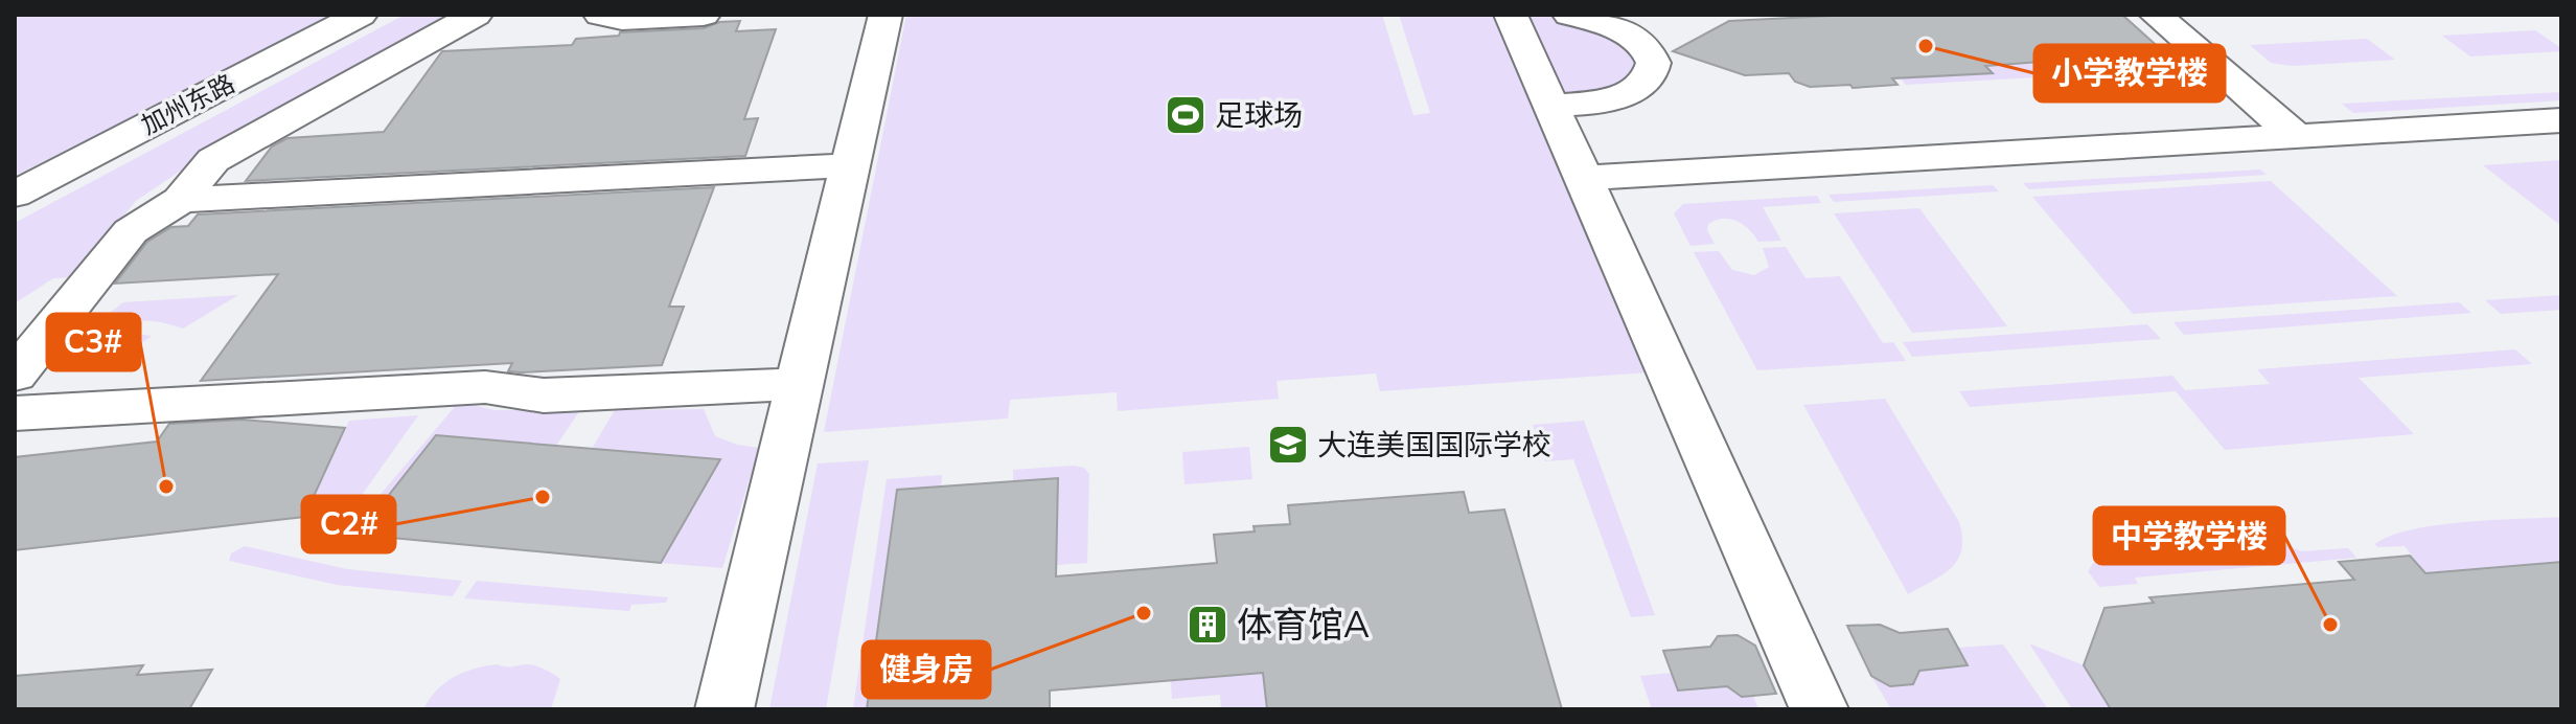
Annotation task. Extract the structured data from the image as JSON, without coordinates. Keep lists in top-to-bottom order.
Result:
{
  "streets": {
    "street": ["加州东路"]
  },
  "places": {
    "other": [
      "小学教学楼",
      "C3#",
      "C2#",
      "健身房",
      "中学教学楼"
    ],
    "sports": ["足球场"],
    "school or university": ["大连美国国际学校"],
    "building": ["体育馆A"]
  }
}
